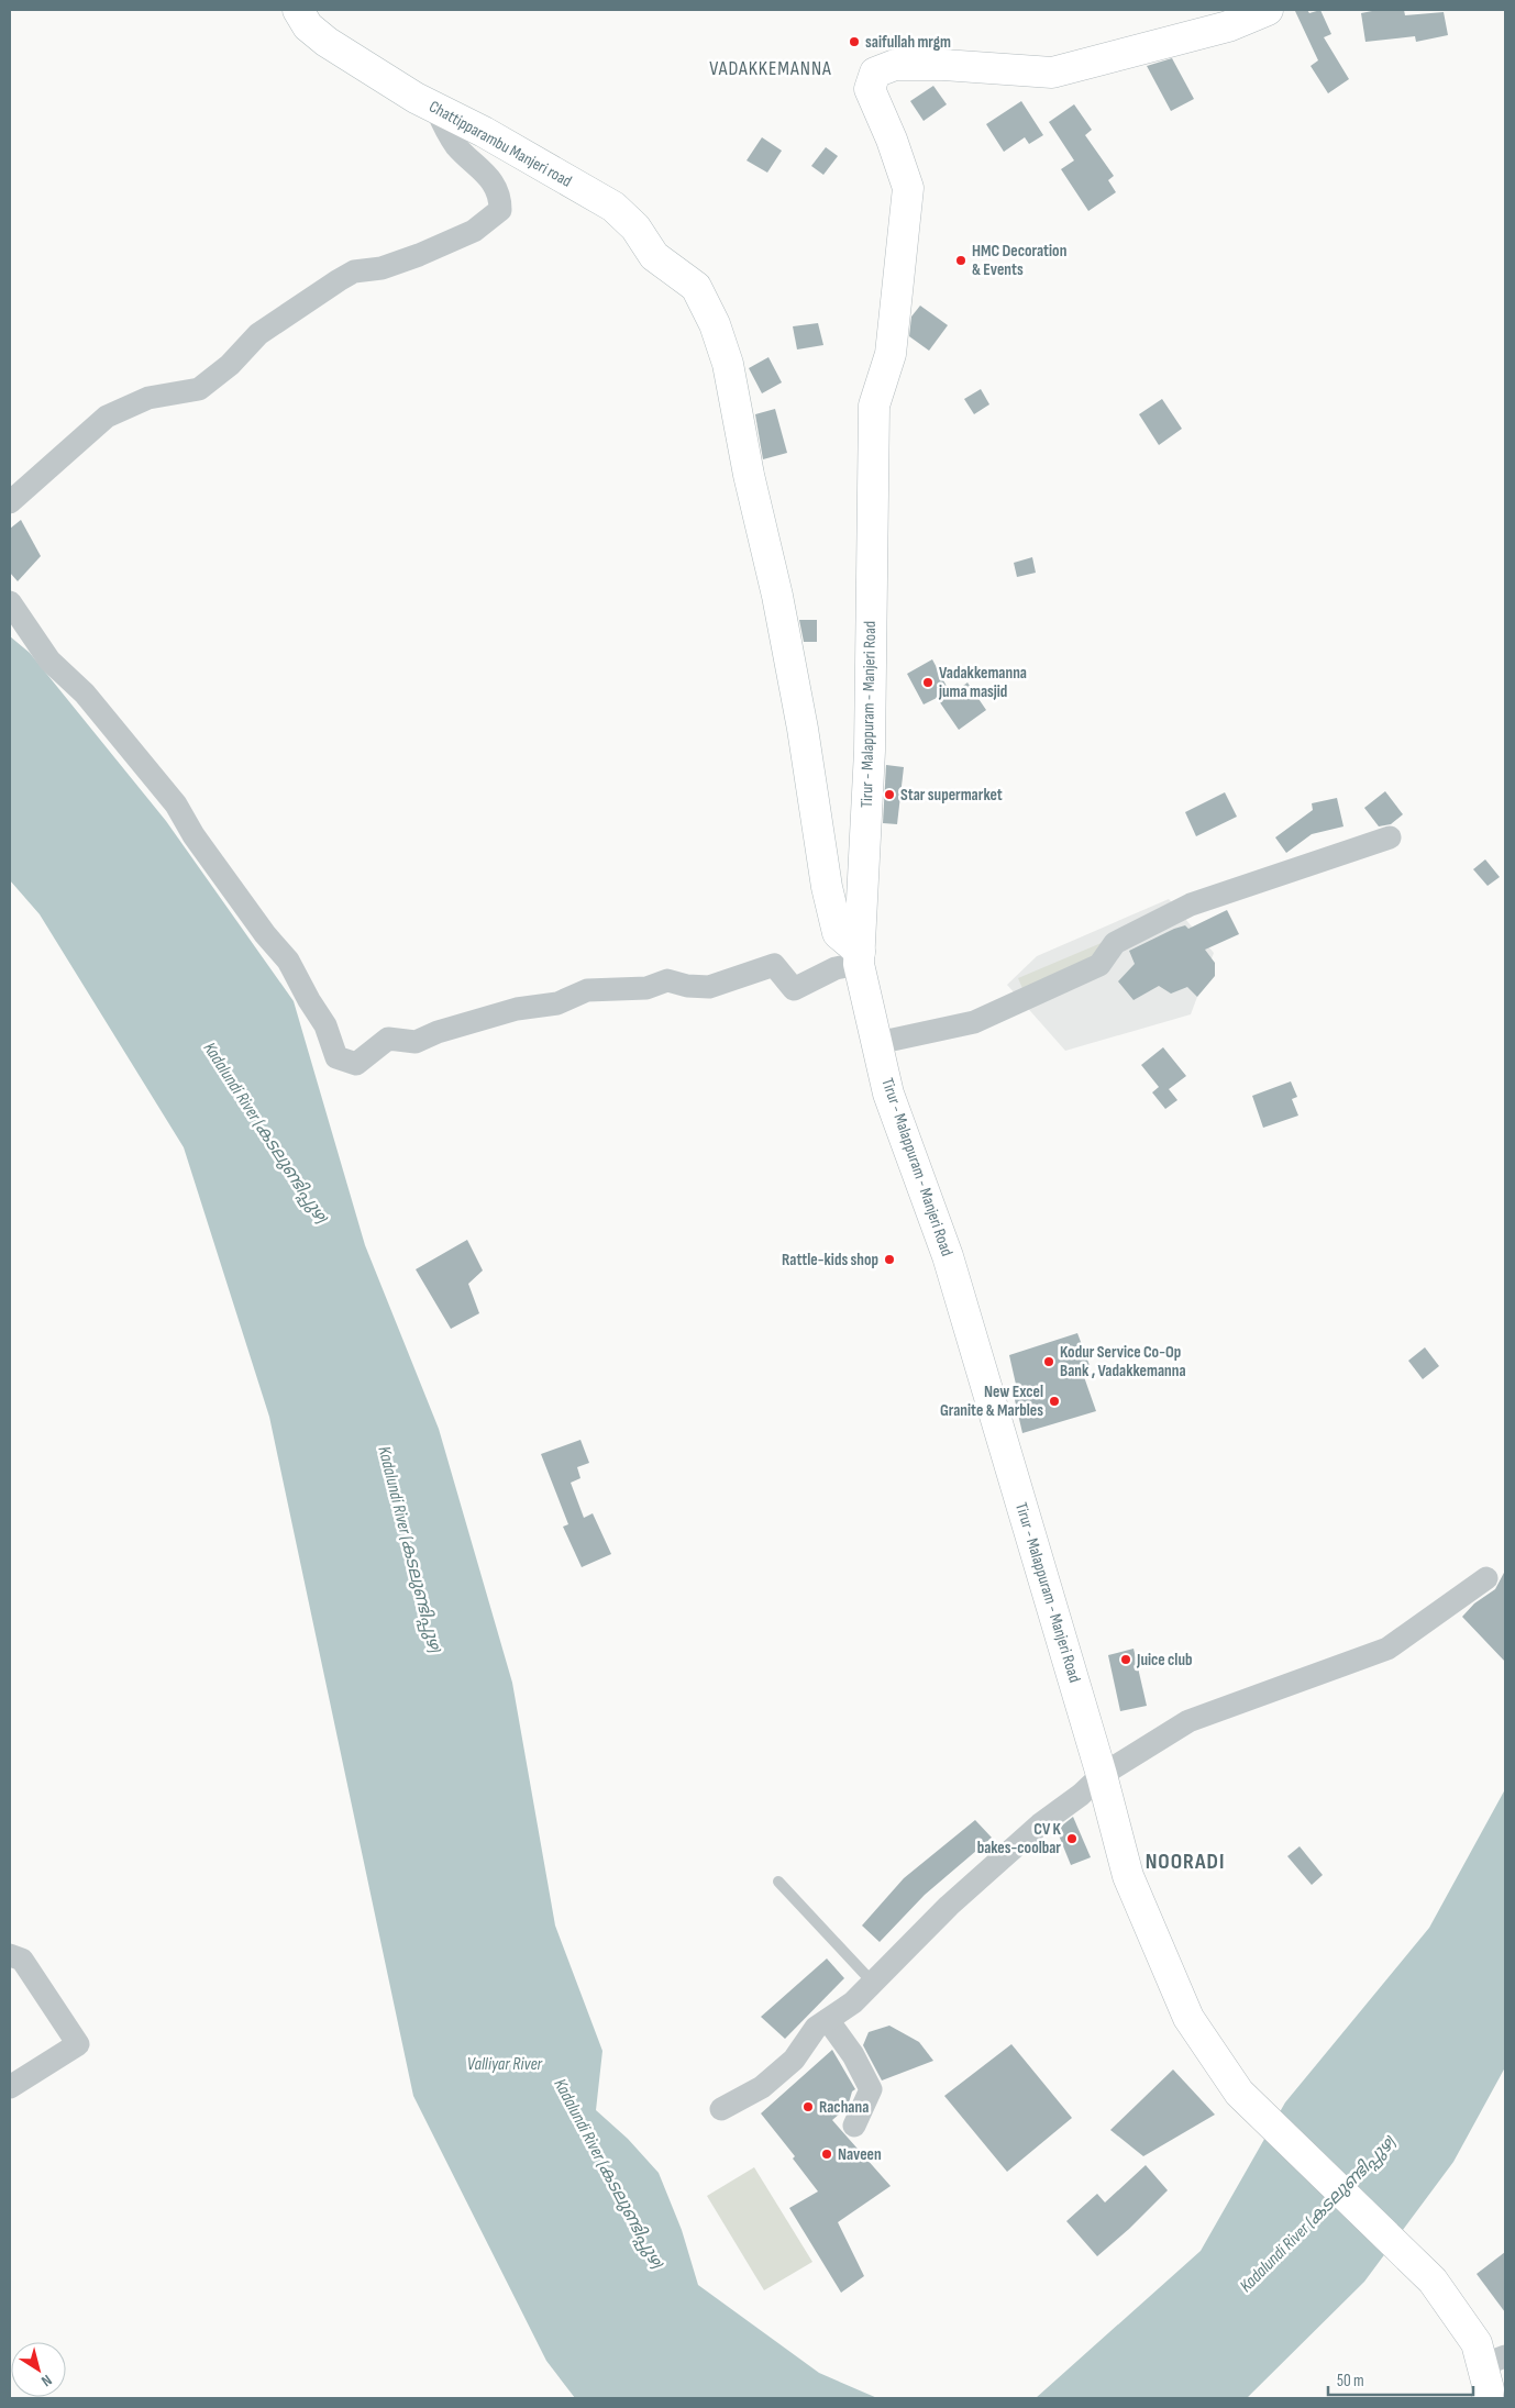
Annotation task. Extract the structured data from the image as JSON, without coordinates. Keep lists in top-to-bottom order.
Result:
{
  "streets": {
    "main road": ["Chattipparambu Manjeri road", "Tirur - Malappuram - Manjeri Road"]
  },
  "crossings": [
    ["Chattipparambu Manjeri road", "Tirur - Malappuram - Manjeri Road"]
  ],
  "districts": ["VADAKKEMANNA", "NOORADI"],
  "water": ["Kadalundi River (കടലുണ്ടിപ്പുഴ)", "Valliyar River"],
  "places": [
    "saifullah mrgm",
    "HMC Decoration & Events",
    "Vadakkemanna juma masjid",
    "Star supermarket",
    "Rattle-kids shop",
    "Kodur Service Co-Op Bank , Vadakkemanna",
    "New Excel Granite & Marbles",
    "Juice club",
    "CV K bakes-coolbar",
    "Rachana",
    "Naveen"
  ],
  "scale_bar": "50 m",
  "north": "bottom right"
}
